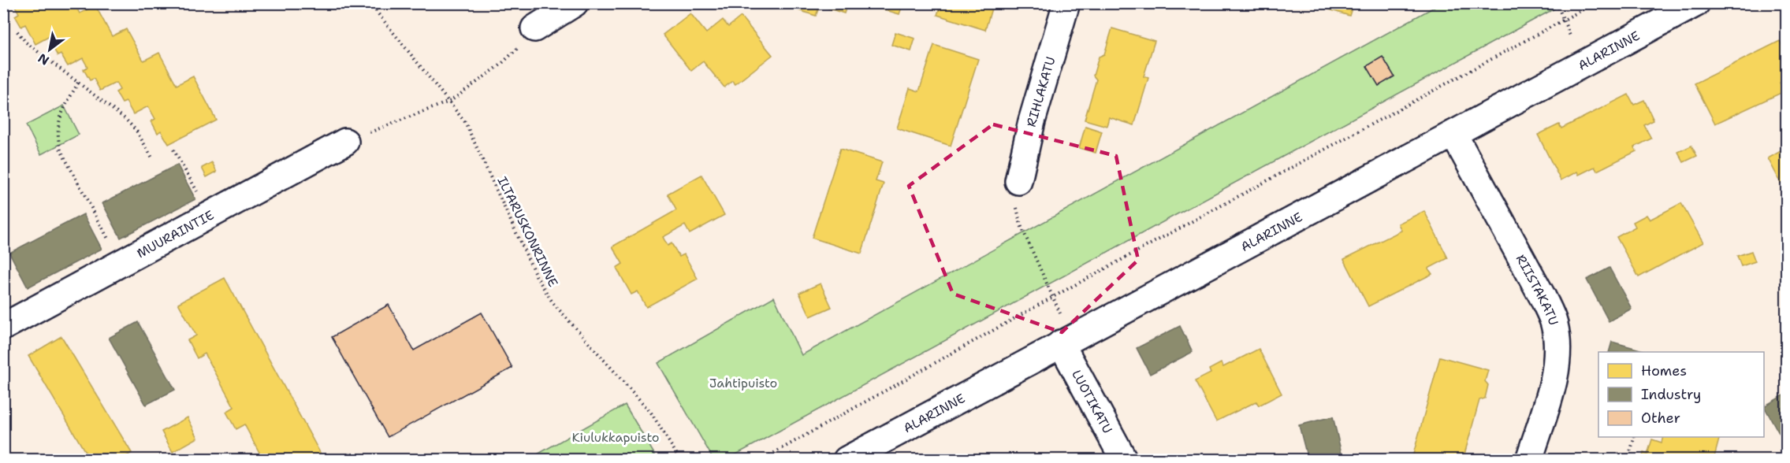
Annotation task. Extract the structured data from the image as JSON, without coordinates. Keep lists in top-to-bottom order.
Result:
{
  "streets": {
    "street": [
      "ALARINNE",
      "RIHLAKATU",
      "MUURAINTIE",
      "RIISTAKATU",
      "LUOTIKATU"
    ],
    "path": ["ILTARUSKONRINNE"]
  },
  "crossings": [
    ["ALARINNE", "RIISTAKATU"],
    ["ALARINNE", "LUOTIKATU"]
  ],
  "parks": ["Jahtipuisto", "Kiulukkapuisto"],
  "legend": ["Homes", "Industry", "Other"],
  "north": "bottom left"
}
